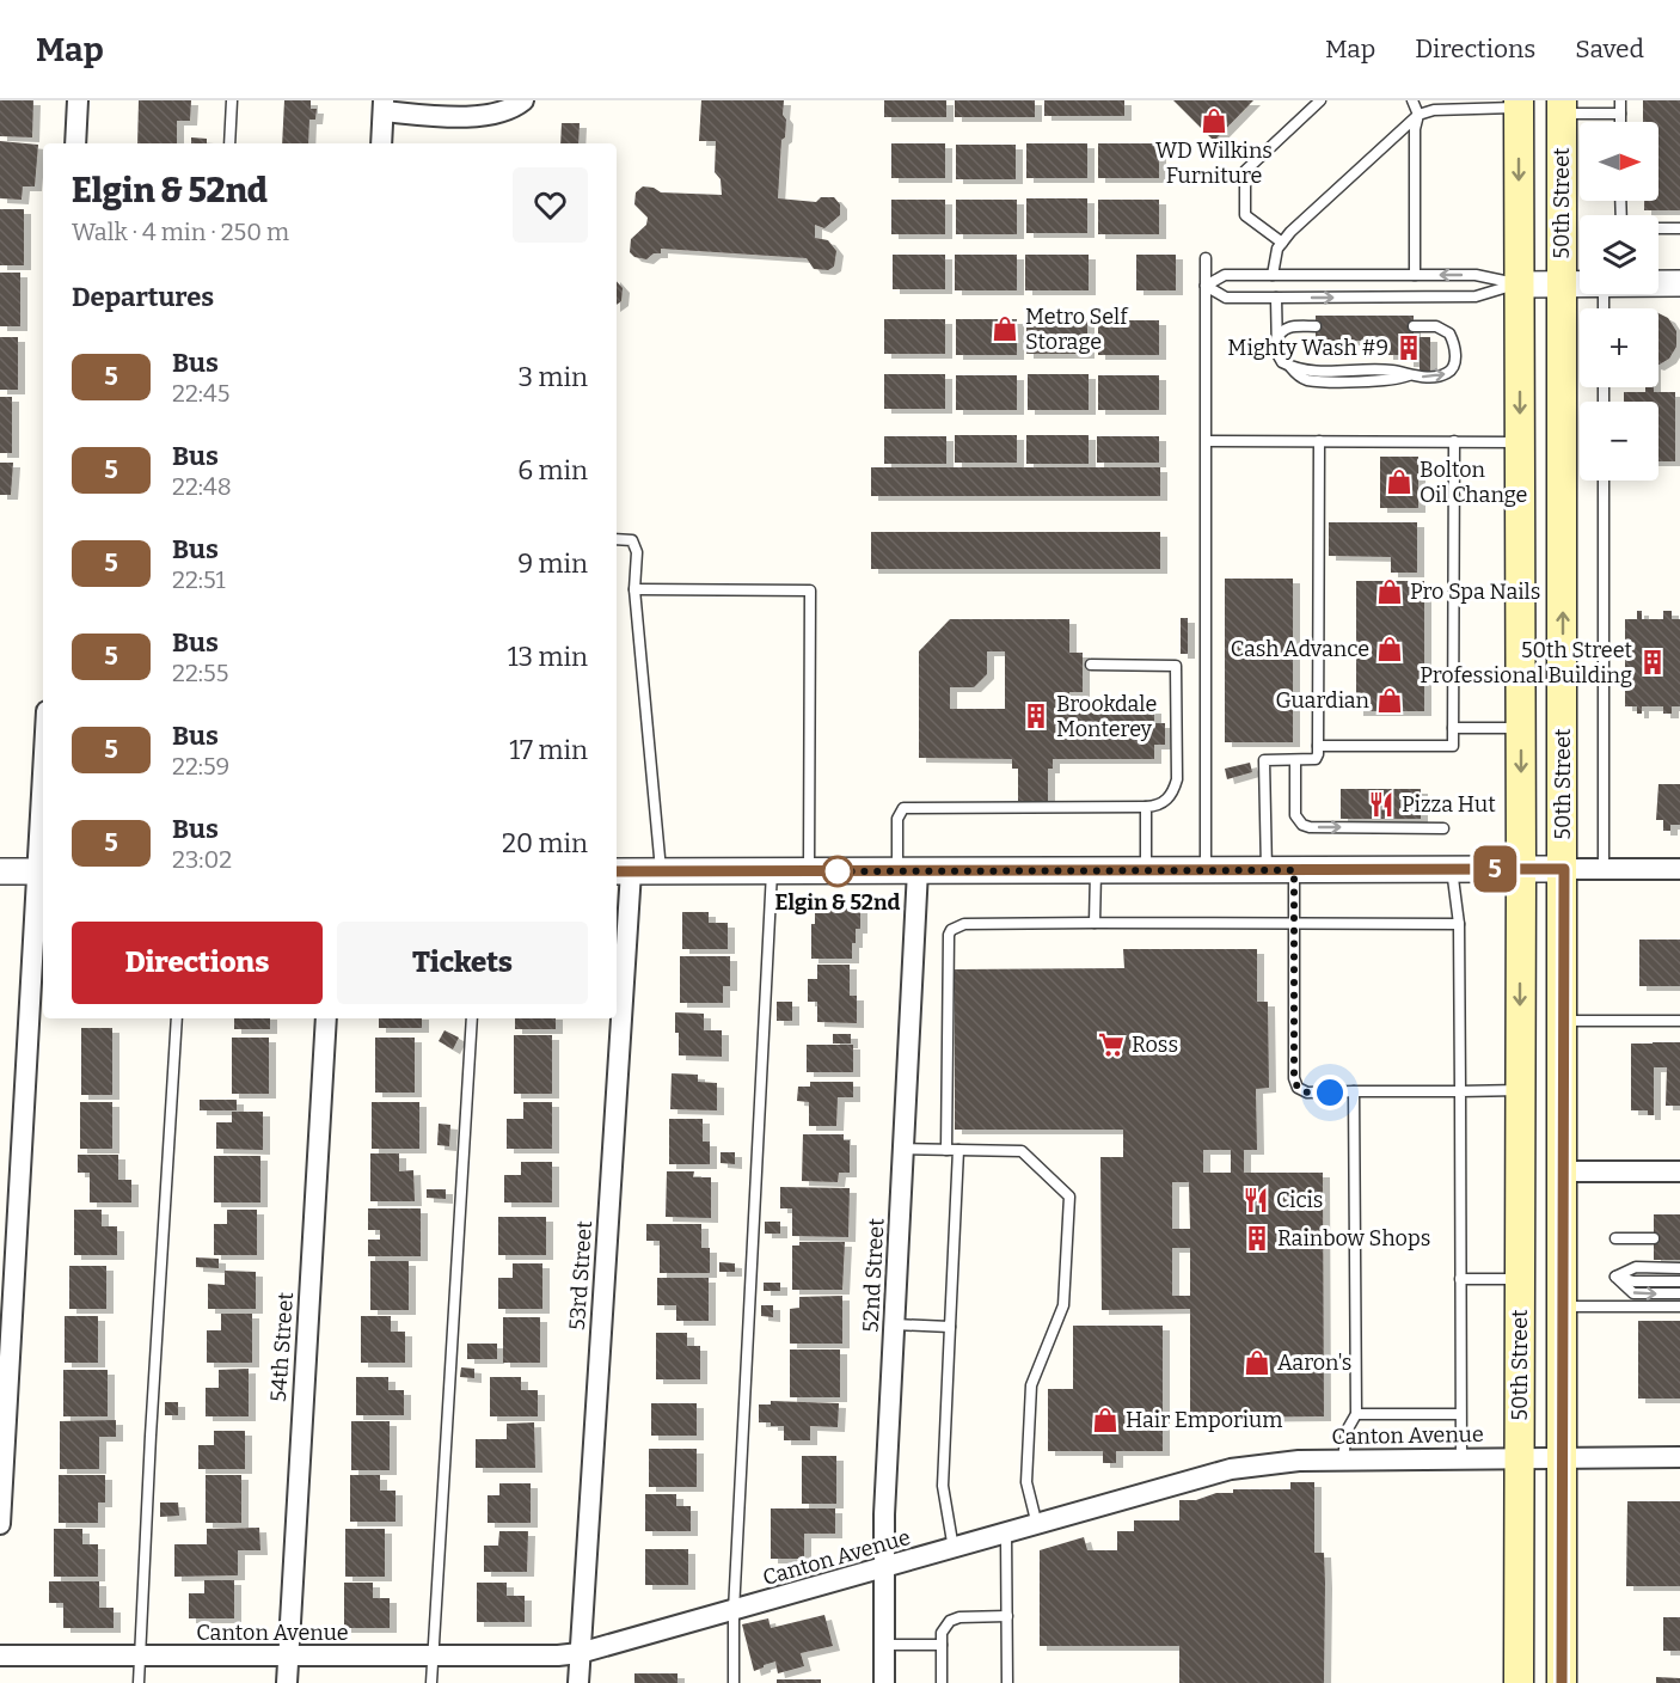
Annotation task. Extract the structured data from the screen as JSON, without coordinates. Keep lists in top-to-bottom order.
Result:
{
  "streets": {
    "main road": ["50th Street"],
    "street": [
      "53rd Street",
      "52nd Street",
      "54th Street",
      "Canton Avenue"
    ]
  },
  "crossings": [
    ["50th Street", "Canton Avenue"],
    ["53rd Street", "Canton Avenue"],
    ["52nd Street", "Canton Avenue"],
    ["54th Street", "Canton Avenue"]
  ],
  "places": {
    "shop": [
      "WD Wilkins Furniture",
      "Metro Self Storage",
      "Bolton Oil Change",
      "Pro Spa Nails",
      "Cash Advance",
      "Guardian",
      "Aaron's",
      "Hair Emporium"
    ],
    "building": [
      "Mighty Wash #9",
      "50th Street Professional Building",
      "Brookdale Monterey",
      "Rainbow Shops"
    ],
    "restaurant": ["Pizza Hut", "Cicis"],
    "other": ["Elgin & 52nd"],
    "supermarket": ["Ross"]
  },
  "lines": ["bus line 5"],
  "north": "right",
  "page": {
    "header": "Map",
    "nav": ["Map", "Directions", "Saved"],
    "on_map": "5",
    "map_buttons": ["+", "−"],
    "heading": [
      ["Elgin & 52nd", "Walk · 4 min · 250 m"],
      "Departures"
    ],
    "list": [
      {
        "mark": "5",
        "name": "Bus",
        "note": "22:45",
        "value": "3 min"
      },
      {
        "mark": "5",
        "name": "Bus",
        "note": "22:48",
        "value": "6 min"
      },
      {
        "mark": "5",
        "name": "Bus",
        "note": "22:51",
        "value": "9 min"
      },
      {
        "mark": "5",
        "name": "Bus",
        "note": "22:55",
        "value": "13 min"
      },
      {
        "mark": "5",
        "name": "Bus",
        "note": "22:59",
        "value": "17 min"
      },
      {
        "mark": "5",
        "name": "Bus",
        "note": "23:02",
        "value": "20 min"
      }
    ],
    "buttons": ["Directions", "Tickets"]
  }
}
